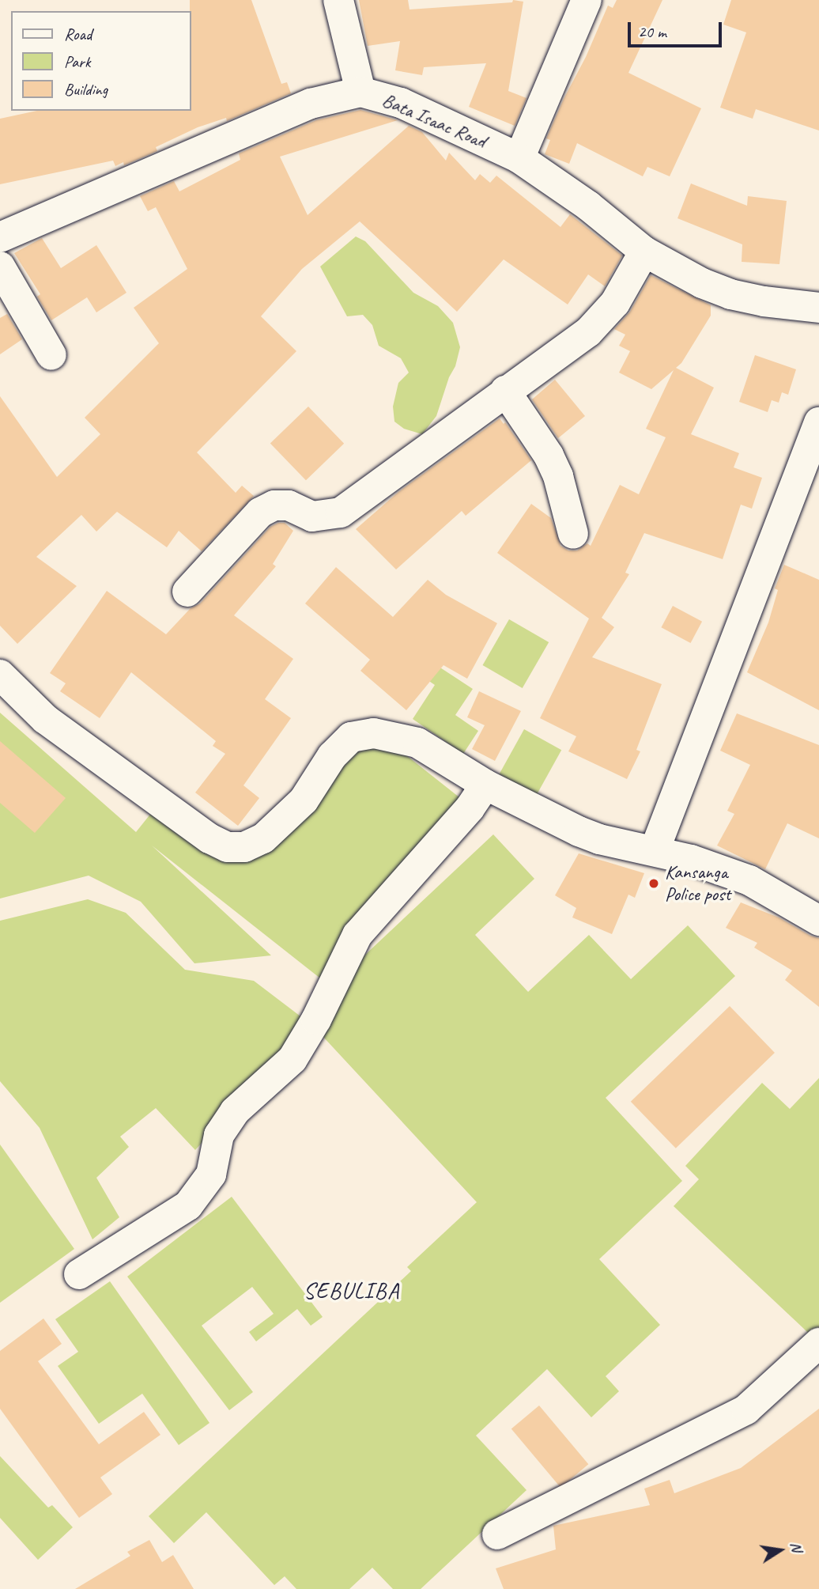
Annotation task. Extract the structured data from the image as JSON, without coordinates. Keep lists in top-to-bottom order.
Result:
{
  "streets": {
    "street": ["Bata Isaac Road"]
  },
  "districts": ["SEBULIBA"],
  "places": ["Kansanga Police post"],
  "legend": ["Road", "Park", "Building"],
  "scale_bar": "20 m",
  "north": "right"
}
